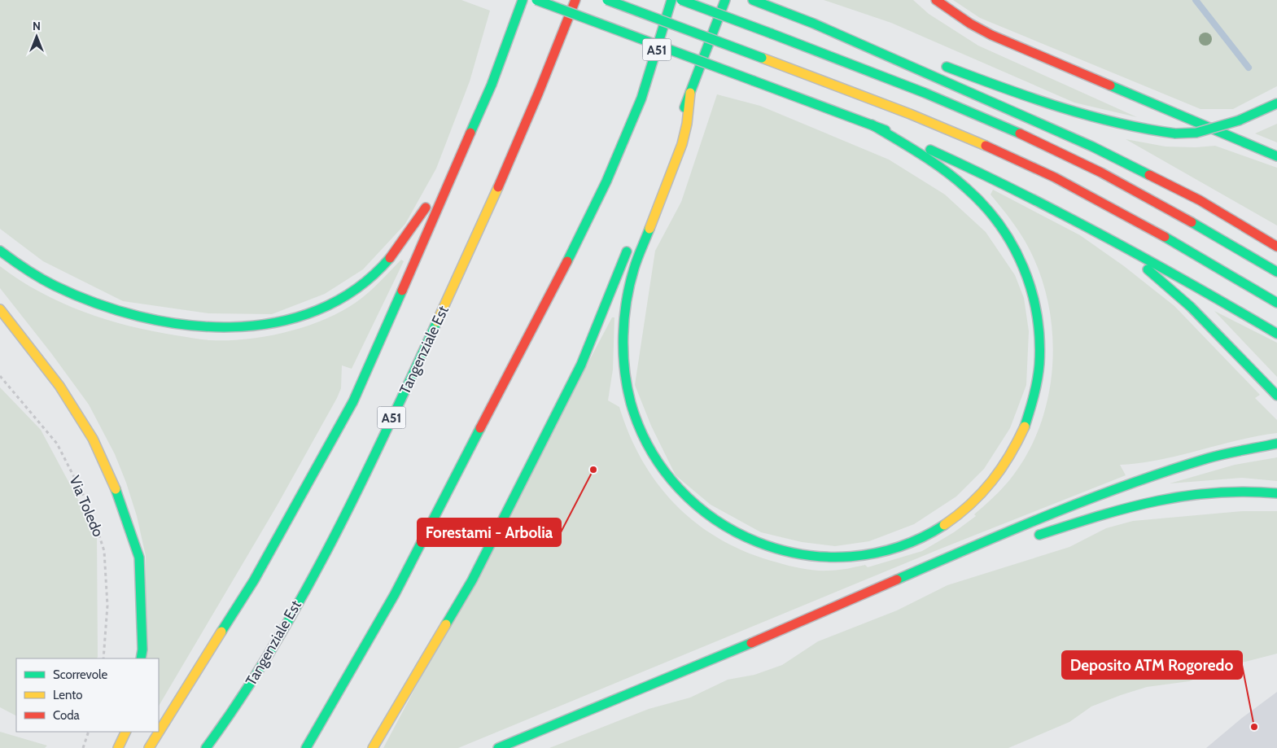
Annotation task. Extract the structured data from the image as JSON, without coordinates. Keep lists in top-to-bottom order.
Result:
{
  "streets": {
    "highway": ["A51", "Tangenziale Est"],
    "path": ["Via Toledo"]
  },
  "places": ["Forestami - Arbolia", "Deposito ATM Rogoredo"],
  "legend": ["Scorrevole", "Lento", "Coda"],
  "north": "top"
}
